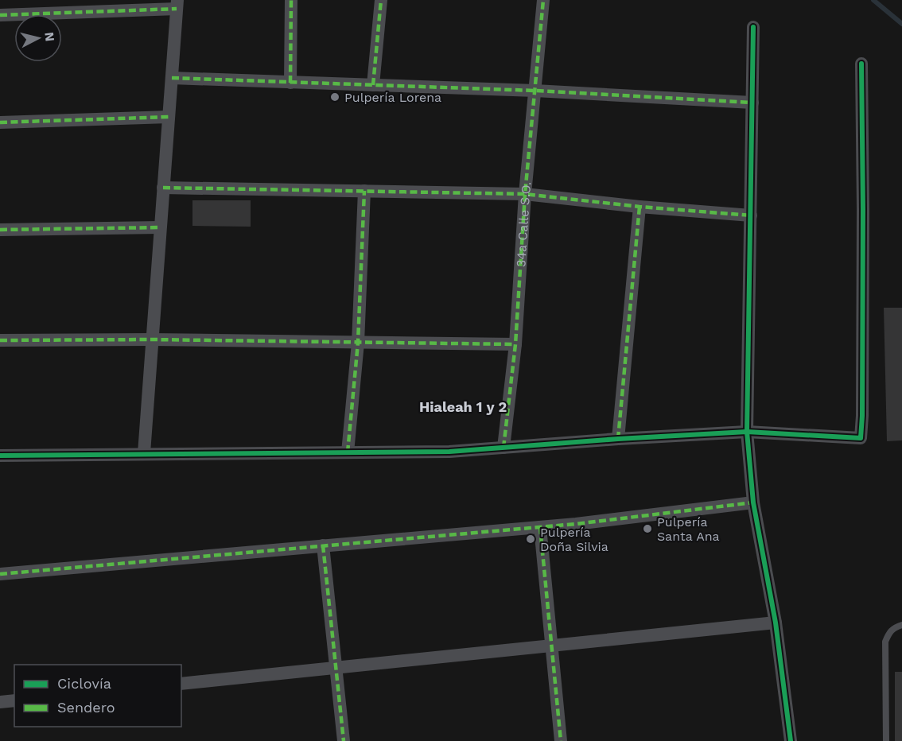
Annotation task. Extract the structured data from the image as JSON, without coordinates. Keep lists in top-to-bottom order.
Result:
{
  "streets": {
    "street": ["34a Calle S.O."]
  },
  "districts": ["Hialeah 1 y 2"],
  "places": ["Pulpería Lorena", "Pulpería Santa Ana", "Pulpería Doña Silvia"],
  "legend": ["Ciclovía", "Sendero"],
  "north": "right"
}
